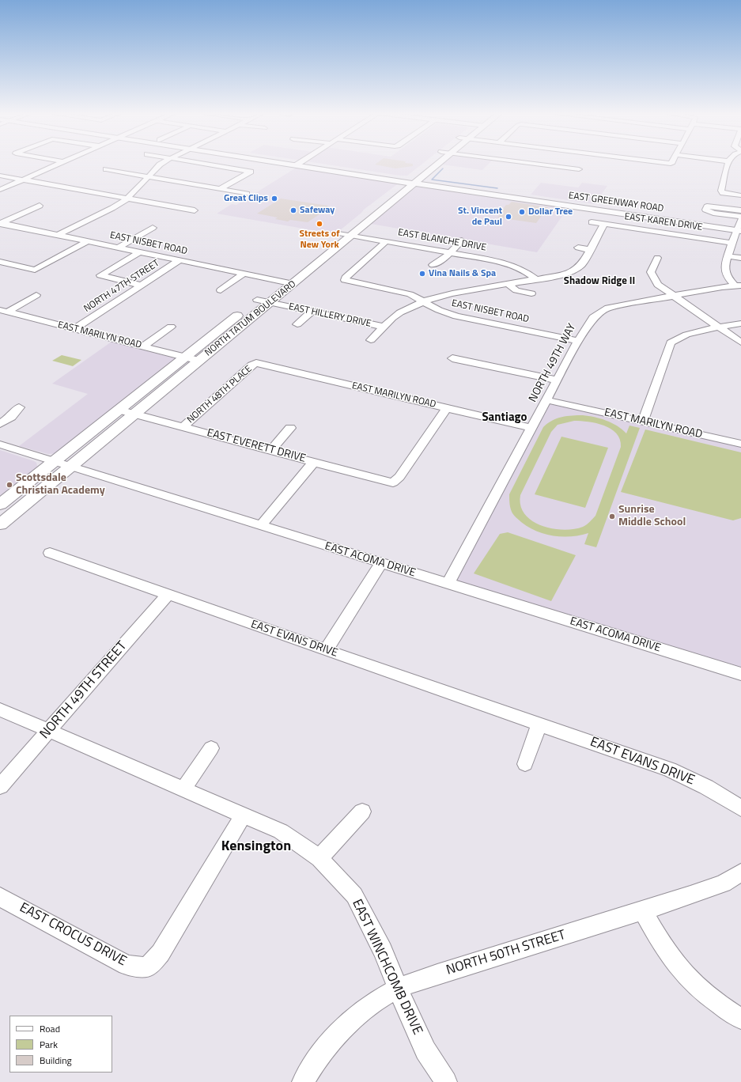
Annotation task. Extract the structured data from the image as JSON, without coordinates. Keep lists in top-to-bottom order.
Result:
{
  "streets": {
    "main road": ["EAST GREENWAY ROAD", "NORTH TATUM BOULEVARD"],
    "street": [
      "EAST KAREN DRIVE",
      "EAST BLANCHE DRIVE",
      "EAST NISBET ROAD",
      "NORTH 47TH STREET",
      "EAST HILLERY DRIVE",
      "EAST MARILYN ROAD",
      "NORTH 49TH WAY",
      "NORTH 48TH PLACE",
      "EAST EVERETT DRIVE",
      "EAST ACOMA DRIVE",
      "EAST EVANS DRIVE",
      "NORTH 49TH STREET",
      "EAST CROCUS DRIVE",
      "NORTH 50TH STREET",
      "EAST WINCHCOMB DRIVE"
    ]
  },
  "crossings": [
    ["EAST GREENWAY ROAD", "NORTH TATUM BOULEVARD"],
    ["EAST BLANCHE DRIVE", "EAST NISBET ROAD"],
    ["EAST BLANCHE DRIVE", "NORTH TATUM BOULEVARD"],
    ["EAST NISBET ROAD", "NORTH 47TH STREET"],
    ["EAST NISBET ROAD", "NORTH TATUM BOULEVARD"],
    ["EAST NISBET ROAD", "NORTH 49TH WAY"],
    ["NORTH 47TH STREET", "EAST MARILYN ROAD"],
    ["EAST HILLERY DRIVE", "NORTH TATUM BOULEVARD"],
    ["NORTH TATUM BOULEVARD", "EAST MARILYN ROAD"],
    ["NORTH TATUM BOULEVARD", "EAST EVERETT DRIVE"],
    ["NORTH TATUM BOULEVARD", "EAST ACOMA DRIVE"],
    ["EAST MARILYN ROAD", "NORTH 49TH WAY"],
    ["EAST MARILYN ROAD", "NORTH 48TH PLACE"],
    ["EAST MARILYN ROAD", "EAST EVERETT DRIVE"],
    ["NORTH 49TH WAY", "EAST ACOMA DRIVE"],
    ["NORTH 48TH PLACE", "EAST EVERETT DRIVE"],
    ["EAST EVANS DRIVE", "NORTH 49TH STREET"],
    ["NORTH 49TH STREET", "EAST WINCHCOMB DRIVE"],
    ["EAST CROCUS DRIVE", "EAST WINCHCOMB DRIVE"],
    ["NORTH 50TH STREET", "EAST WINCHCOMB DRIVE"]
  ],
  "districts": ["Shadow Ridge II", "Santiago", "Kensington"],
  "places": [
    "Great Clips",
    "Safeway",
    "Dollar Tree",
    "St. Vincent de Paul",
    "Streets of New York",
    "Vina Nails & Spa",
    "Scottsdale Christian Academy",
    "Sunrise Middle School"
  ],
  "legend": ["Road", "Park", "Building"]
}
